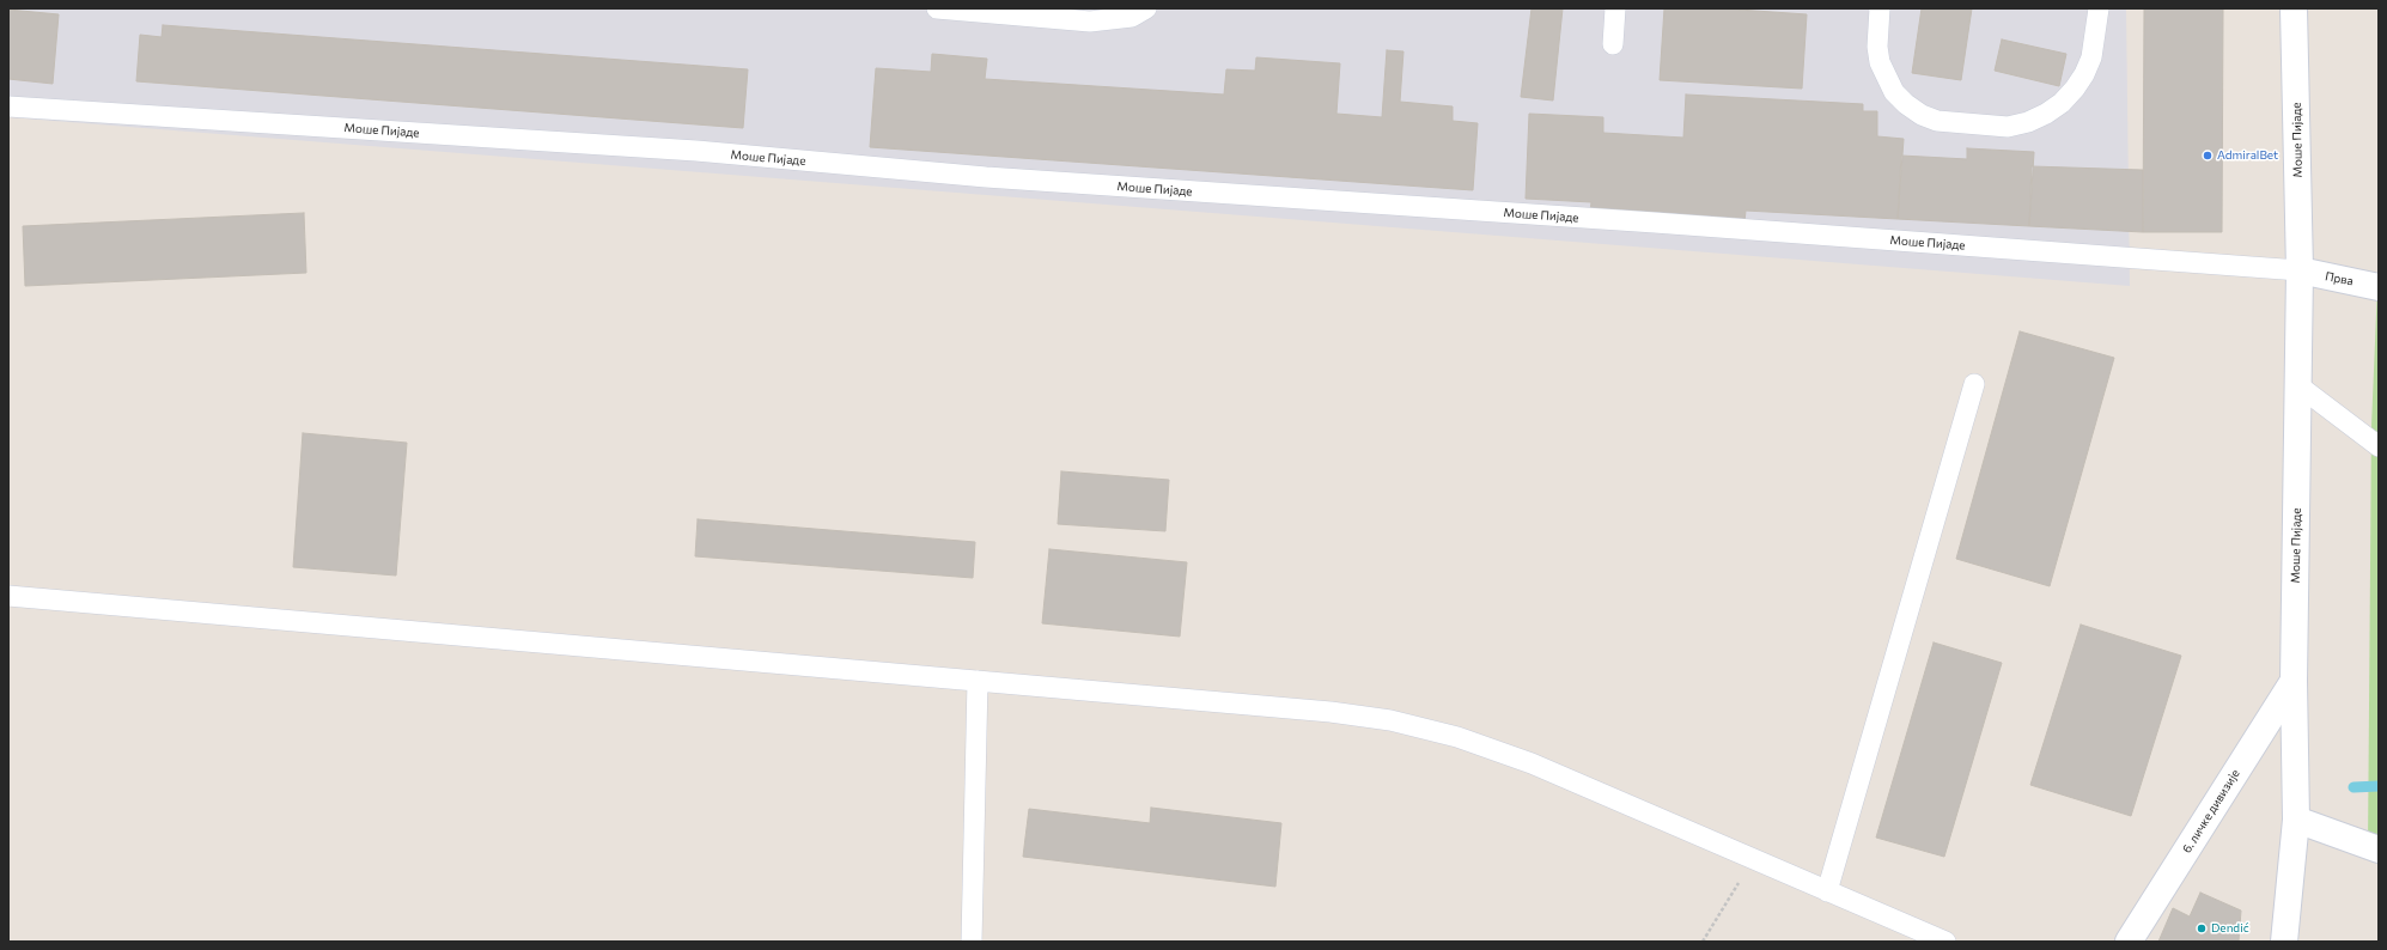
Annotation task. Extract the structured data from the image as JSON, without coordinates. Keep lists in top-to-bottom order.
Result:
{
  "streets": {
    "street": ["Моше Пијаде", "Прва", "6. личке дивизије"]
  },
  "crossings": [
    ["Моше Пијаде", "Прва"],
    ["Моше Пијаде", "6. личке дивизије"]
  ],
  "places": ["AdmiralBet", "Dendić"]
}
